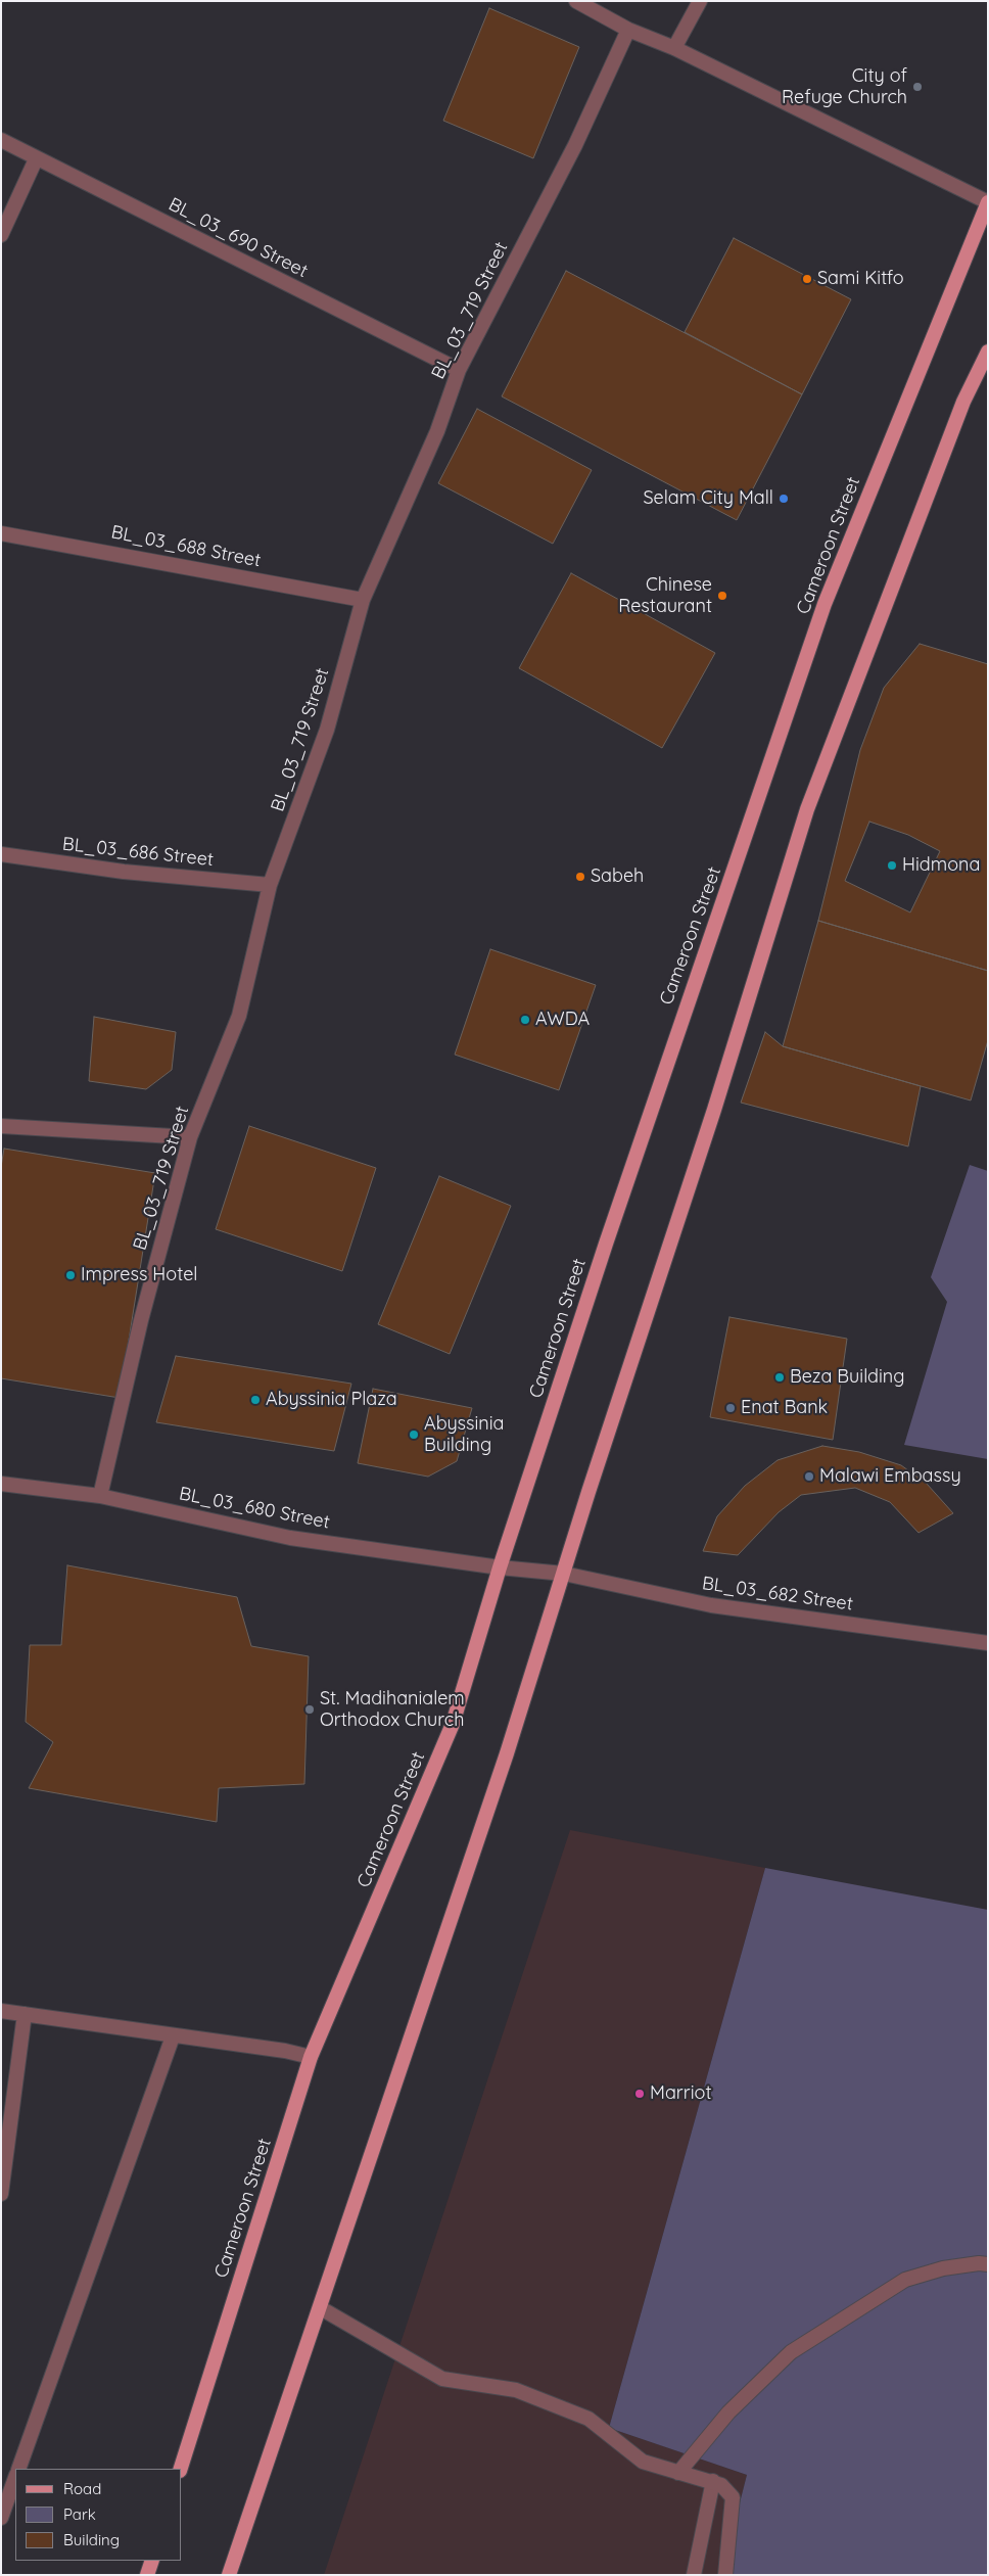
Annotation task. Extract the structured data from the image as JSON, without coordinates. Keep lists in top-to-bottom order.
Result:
{
  "streets": {
    "main road": ["Cameroon Street"],
    "street": [
      "BL_03_690 Street",
      "BL_03_719 Street",
      "BL_03_688 Street",
      "BL_03_686 Street",
      "BL_03_680 Street",
      "BL_03_682 Street"
    ]
  },
  "crossings": [
    ["BL_03_690 Street", "BL_03_719 Street"],
    ["BL_03_719 Street", "BL_03_688 Street"],
    ["BL_03_719 Street", "BL_03_686 Street"],
    ["BL_03_719 Street", "BL_03_680 Street"],
    ["Cameroon Street", "BL_03_680 Street"],
    ["BL_03_680 Street", "BL_03_682 Street"]
  ],
  "places": [
    "City of Refuge Church",
    "Sami Kitfo",
    "Selam City Mall",
    "Chinese Restaurant",
    "Hidmona",
    "Sabeh",
    "AWDA",
    "Impress Hotel",
    "Beza Building",
    "Abyssinia Plaza",
    "Enat Bank",
    "Abyssinia Building",
    "Malawi Embassy",
    "St. Madihanialem Orthodox Church",
    "Marriot"
  ],
  "legend": ["Road", "Park", "Building"]
}
